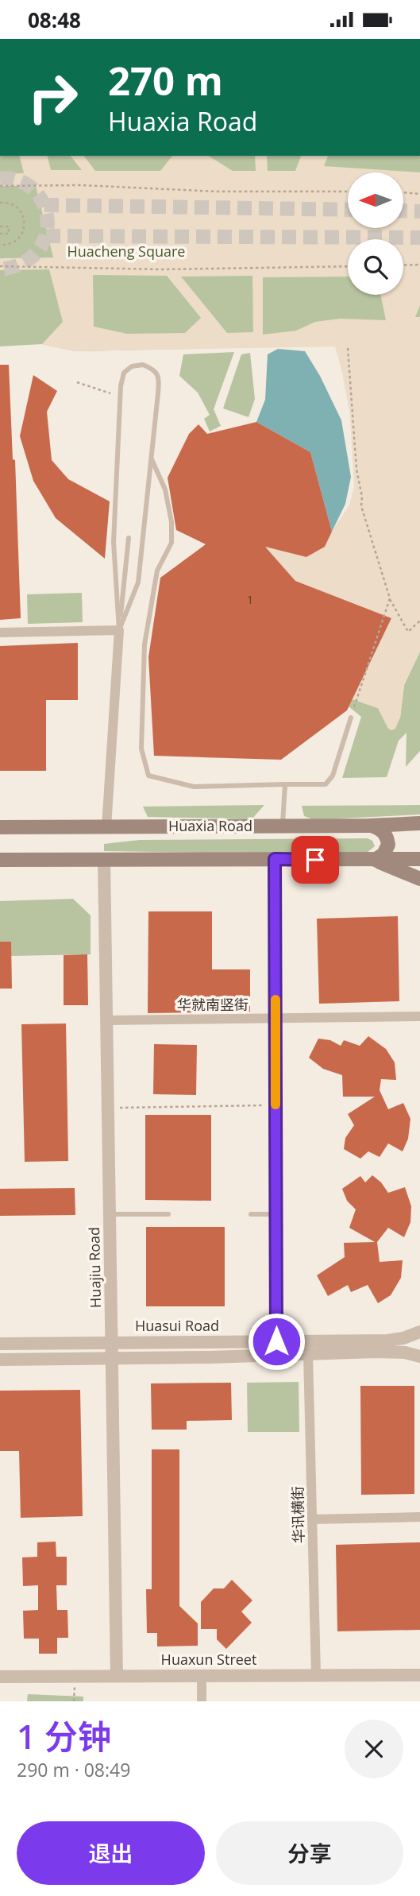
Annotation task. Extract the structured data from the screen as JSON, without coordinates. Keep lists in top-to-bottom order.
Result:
{
  "streets": {
    "main road": ["Huaxia Road"],
    "street": [
      "华就南竖街",
      "Huajiu Road",
      "Huasui Road",
      "华讯横街",
      "Huaxun Street"
    ]
  },
  "crossings": [
    ["华就南竖街", "Huajiu Road"],
    ["Huajiu Road", "Huasui Road"],
    ["Huajiu Road", "Huaxun Street"],
    ["华讯横街", "Huaxun Street"]
  ],
  "parks": ["Huacheng Square"],
  "house_numbers": ["1"],
  "north": "left",
  "page": {
    "status": "08:48",
    "turn": ["270 m", "Huaxia Road"],
    "heading": ["1 分钟", "290 m · 08:49"],
    "buttons": ["退出", "分享"]
  }
}
